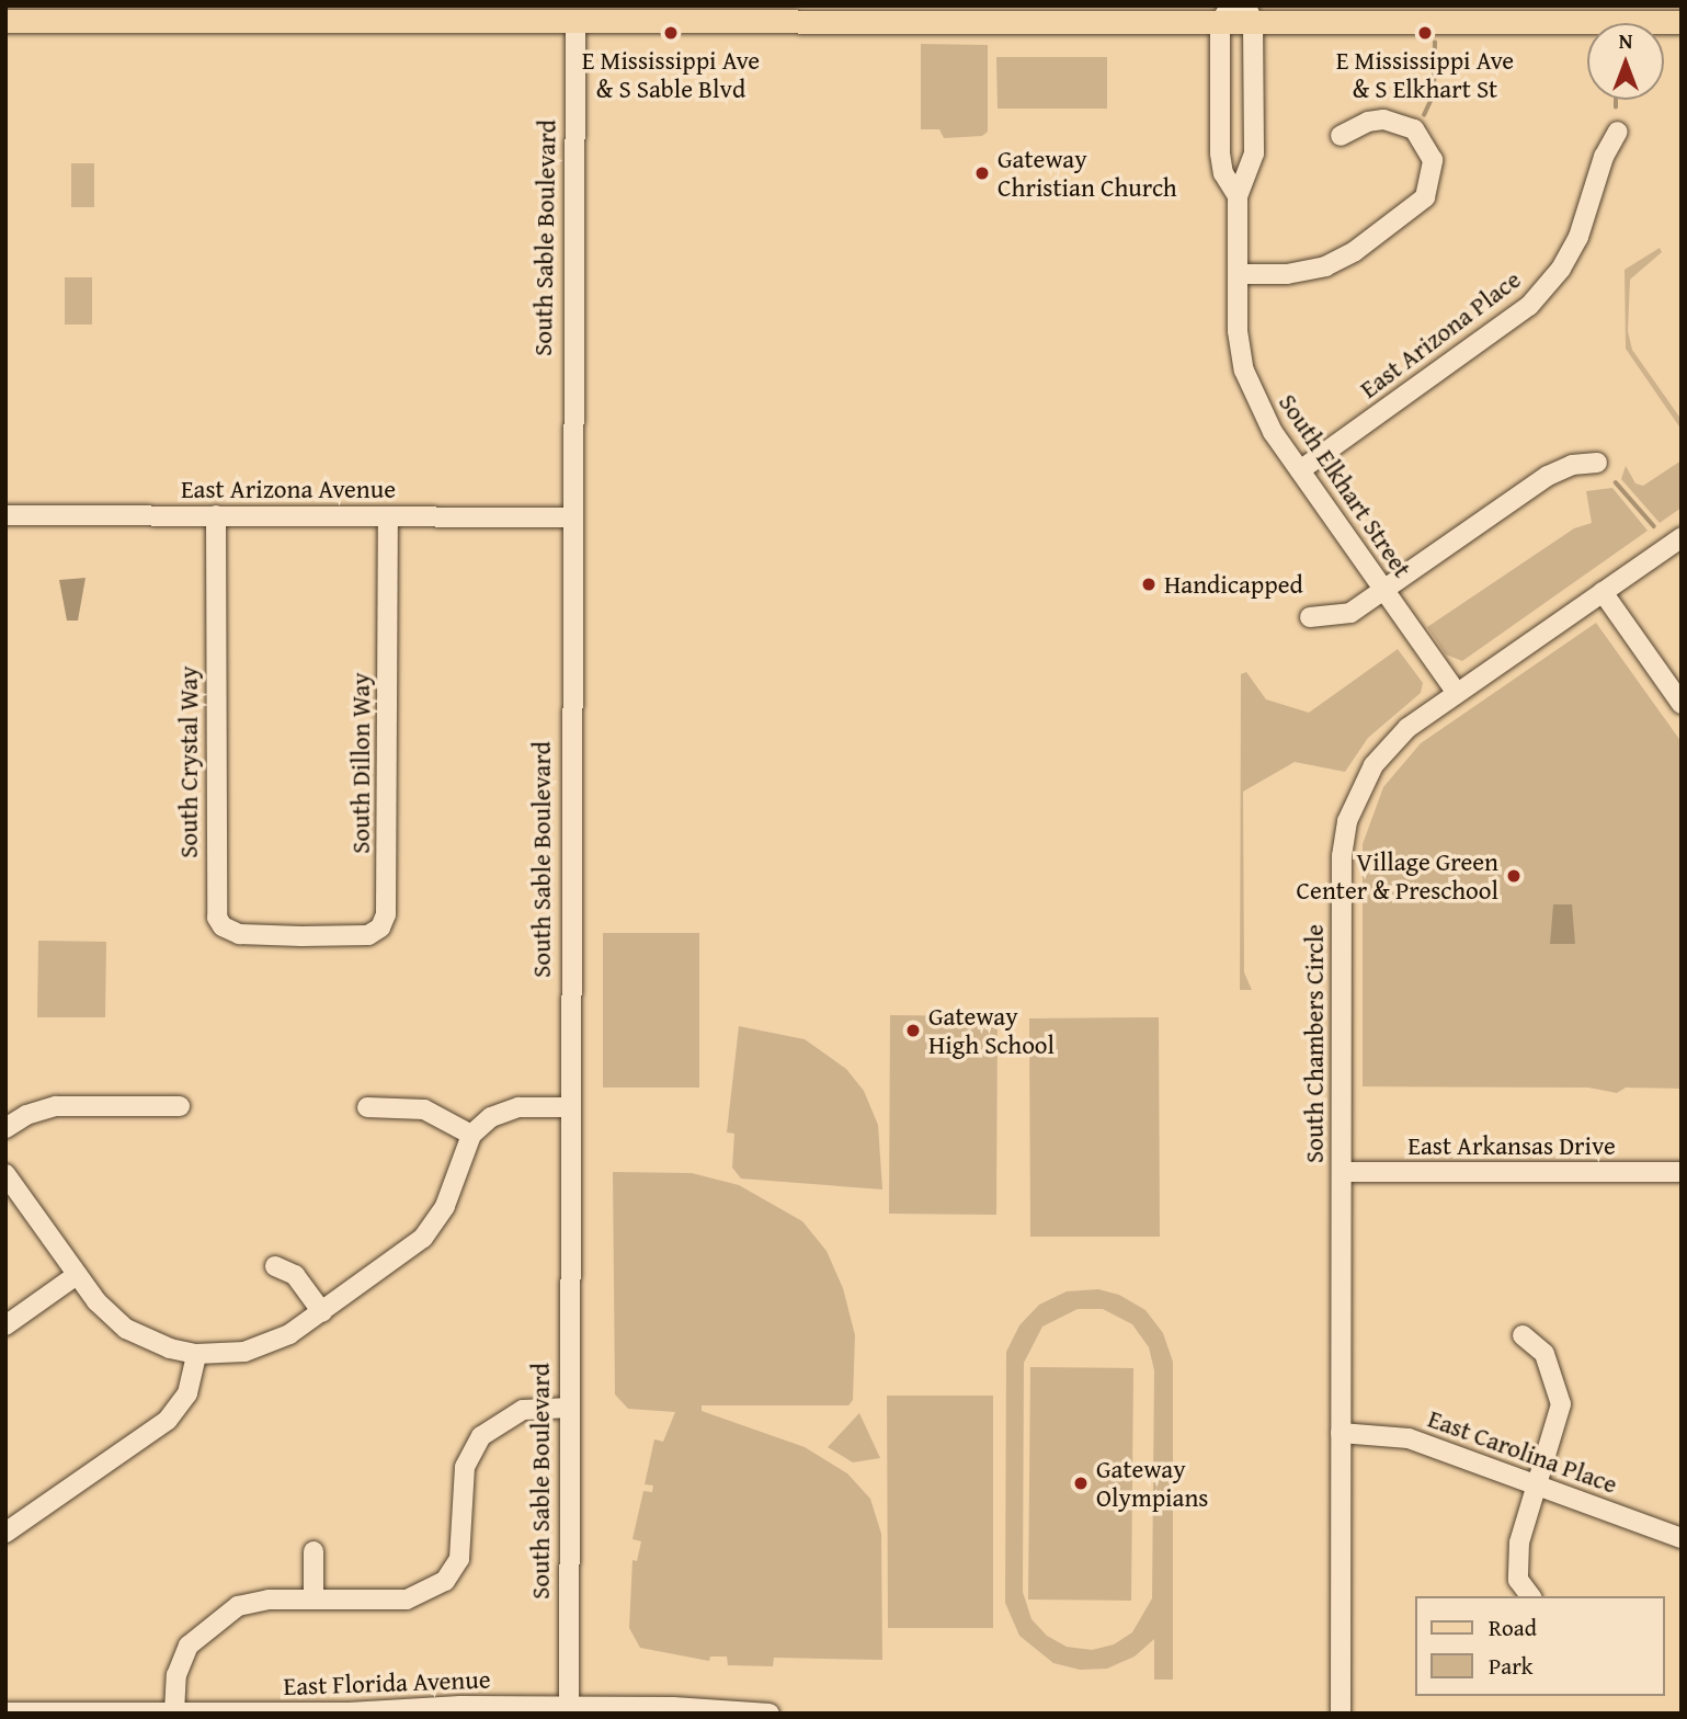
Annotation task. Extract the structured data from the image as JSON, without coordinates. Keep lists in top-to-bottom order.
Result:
{
  "streets": {
    "street": [
      "South Sable Boulevard",
      "East Arizona Place",
      "South Elkhart Street",
      "East Arizona Avenue",
      "South Crystal Way",
      "South Dillon Way",
      "South Chambers Circle",
      "East Arkansas Drive",
      "East Carolina Place",
      "East Florida Avenue"
    ]
  },
  "crossings": [
    ["South Sable Boulevard", "East Arizona Avenue"],
    ["South Sable Boulevard", "East Florida Avenue"],
    ["East Arizona Place", "South Elkhart Street"],
    ["South Elkhart Street", "South Chambers Circle"],
    ["East Arizona Avenue", "South Crystal Way"],
    ["East Arizona Avenue", "South Dillon Way"],
    ["South Crystal Way", "South Dillon Way"],
    ["South Chambers Circle", "East Arkansas Drive"],
    ["South Chambers Circle", "East Carolina Place"]
  ],
  "places": [
    "E Mississippi Ave & S Sable Blvd",
    "E Mississippi Ave & S Elkhart St",
    "Gateway Christian Church",
    "Handicapped",
    "Village Green Center & Preschool",
    "Gateway High School",
    "Gateway Olympians"
  ],
  "legend": ["Road", "Park"],
  "north": "top"
}
